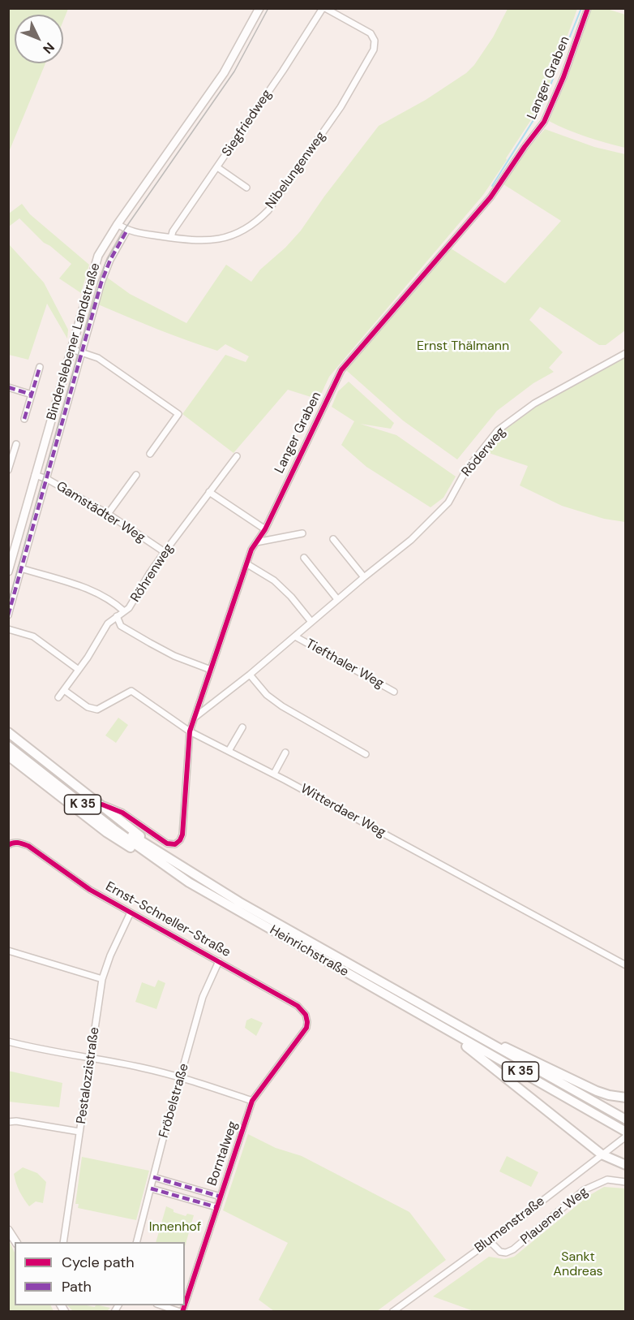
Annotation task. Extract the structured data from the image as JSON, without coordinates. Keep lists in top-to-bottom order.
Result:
{
  "streets": {
    "highway": ["K 35", "Heinrichstraße"],
    "main road": ["Binderslebener Landstraße"],
    "street": [
      "Langer Graben",
      "Siegfriedweg",
      "Nibelungenweg",
      "Röderweg",
      "Gamstädter Weg",
      "Röhrenweg",
      "Tiefthaler Weg",
      "Witterdaer Weg",
      "Ernst-Schneller-Straße",
      "Pestalozzistraße",
      "Fröbelstraße",
      "Borntalweg",
      "Plauener Weg",
      "Blumenstraße"
    ]
  },
  "crossings": [
    ["Langer Graben", "Röderweg"],
    ["Langer Graben", "K 35"],
    ["Langer Graben", "Witterdaer Weg"],
    ["Siegfriedweg", "Nibelungenweg"],
    ["Nibelungenweg", "Binderslebener Landstraße"],
    ["Binderslebener Landstraße", "Gamstädter Weg"],
    ["Röderweg", "Tiefthaler Weg"],
    ["Gamstädter Weg", "Röhrenweg"],
    ["Röhrenweg", "Witterdaer Weg"],
    ["K 35", "Heinrichstraße"],
    ["Ernst-Schneller-Straße", "Pestalozzistraße"],
    ["Ernst-Schneller-Straße", "Fröbelstraße"],
    ["Ernst-Schneller-Straße", "Borntalweg"],
    ["Plauener Weg", "Blumenstraße"]
  ],
  "parks": ["Ernst Thälmann", "Innenhof", "Sankt Andreas"],
  "legend": ["Cycle path", "Path"],
  "north": "bottom right"
}
